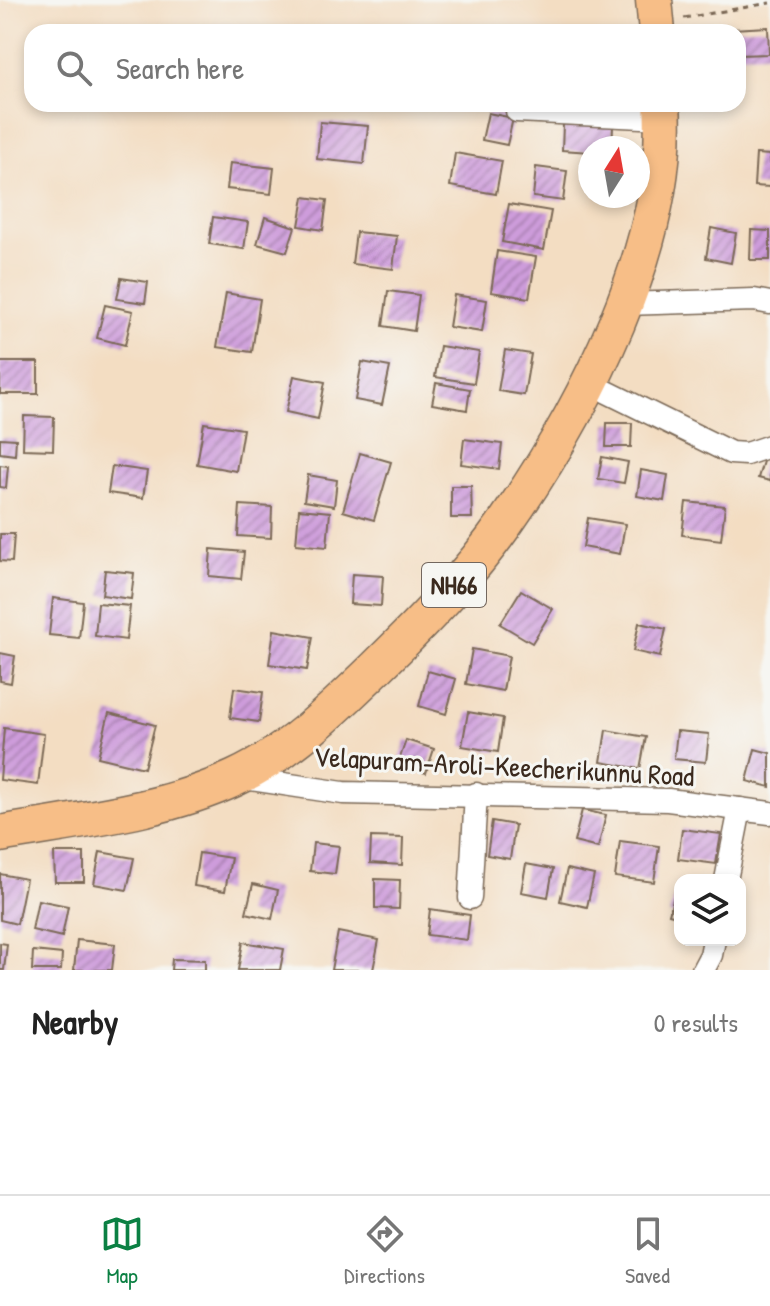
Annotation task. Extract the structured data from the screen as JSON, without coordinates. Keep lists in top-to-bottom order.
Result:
{
  "streets": {
    "highway": ["NH66"],
    "street": ["Velapuram-Aroli-Keecherikunnu Road"]
  },
  "crossings": [
    ["NH66", "Velapuram-Aroli-Keecherikunnu Road"]
  ],
  "north": "top",
  "page": {
    "search": "Search here",
    "heading": ["Nearby", "0 results"],
    "nav": ["Map", "Directions", "Saved"]
  }
}
